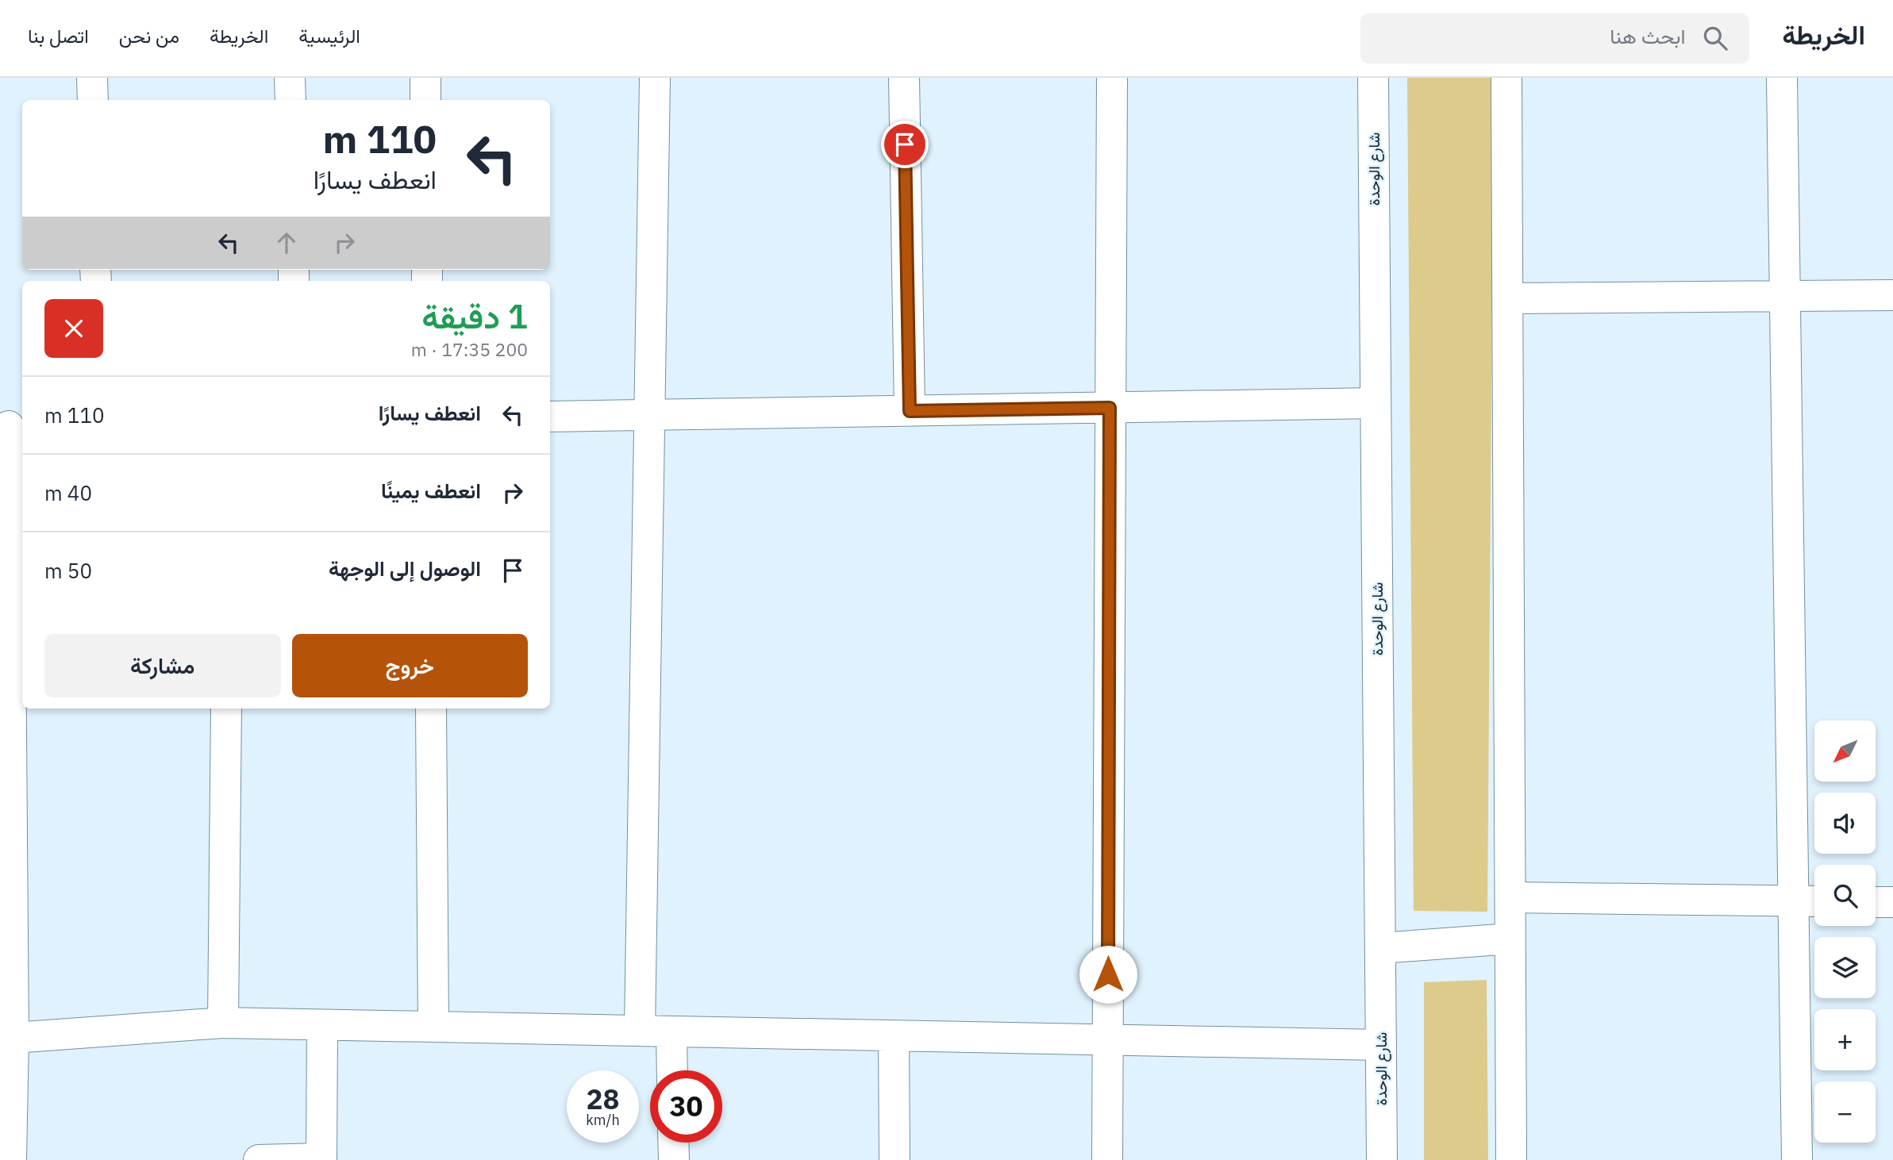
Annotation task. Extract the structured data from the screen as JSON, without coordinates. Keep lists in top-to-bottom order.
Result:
{
  "streets": {
    "street": ["شارع الوحدة"]
  },
  "north": "bottom left",
  "page": {
    "header": "الخريطة",
    "search": "ابحث هنا",
    "nav": [
      "الرئيسية",
      "الخريطة",
      "من نحن",
      "اتصل بنا"
    ],
    "turn": ["110 m", "انعطف يسارًا"],
    "heading": ["1 دقيقة", "200 m · 17:35"],
    "list": [
      {
        "name": "انعطف يسارًا",
        "value": "110 m"
      },
      {
        "name": "انعطف يمينًا",
        "value": "40 m"
      },
      {
        "name": "الوصول إلى الوجهة",
        "value": "50 m"
      }
    ],
    "buttons": ["خروج", "مشاركة"],
    "map_buttons": ["+", "−"],
    "speed": "28 km/h",
    "limit": "30"
  }
}
